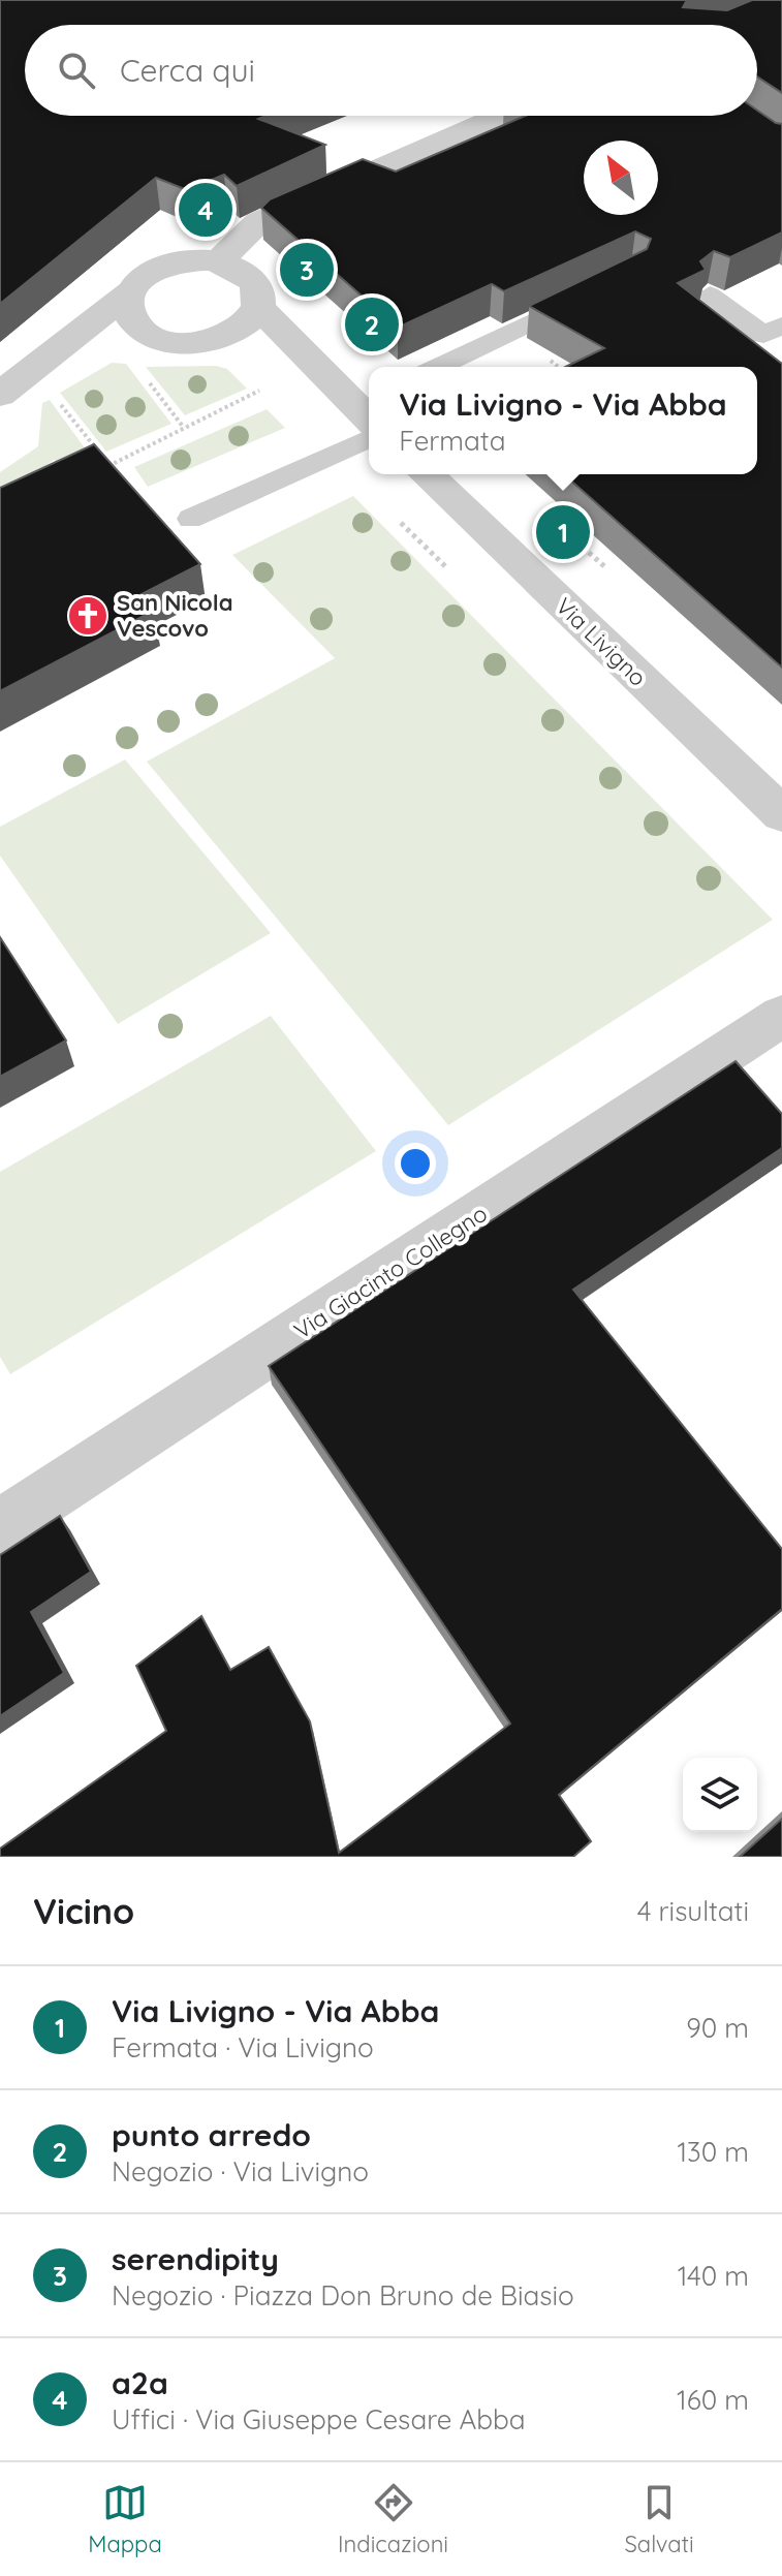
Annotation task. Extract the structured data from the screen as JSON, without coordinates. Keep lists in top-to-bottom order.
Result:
{
  "streets": {
    "street": ["Via Livigno", "Via Giacinto Collegno"]
  },
  "places": {
    "church": ["San Nicola Vescovo"]
  },
  "north": "top left",
  "page": {
    "search": "Cerca qui",
    "pins": [
      "4",
      "3",
      "2",
      "1"
    ],
    "popup": ["Via Livigno - Via Abba", "Fermata"],
    "heading": ["Vicino", "4 risultati"],
    "list": [
      {
        "mark": "1",
        "name": "Via Livigno - Via Abba",
        "note": "Fermata · Via Livigno",
        "value": "90 m"
      },
      {
        "mark": "2",
        "name": "punto arredo",
        "note": "Negozio · Via Livigno",
        "value": "130 m"
      },
      {
        "mark": "3",
        "name": "serendipity",
        "note": "Negozio · Piazza Don Bruno de Biasio",
        "value": "140 m"
      },
      {
        "mark": "4",
        "name": "a2a",
        "note": "Uffici · Via Giuseppe Cesare Abba",
        "value": "160 m"
      }
    ],
    "nav": ["Mappa", "Indicazioni", "Salvati"]
  }
}
